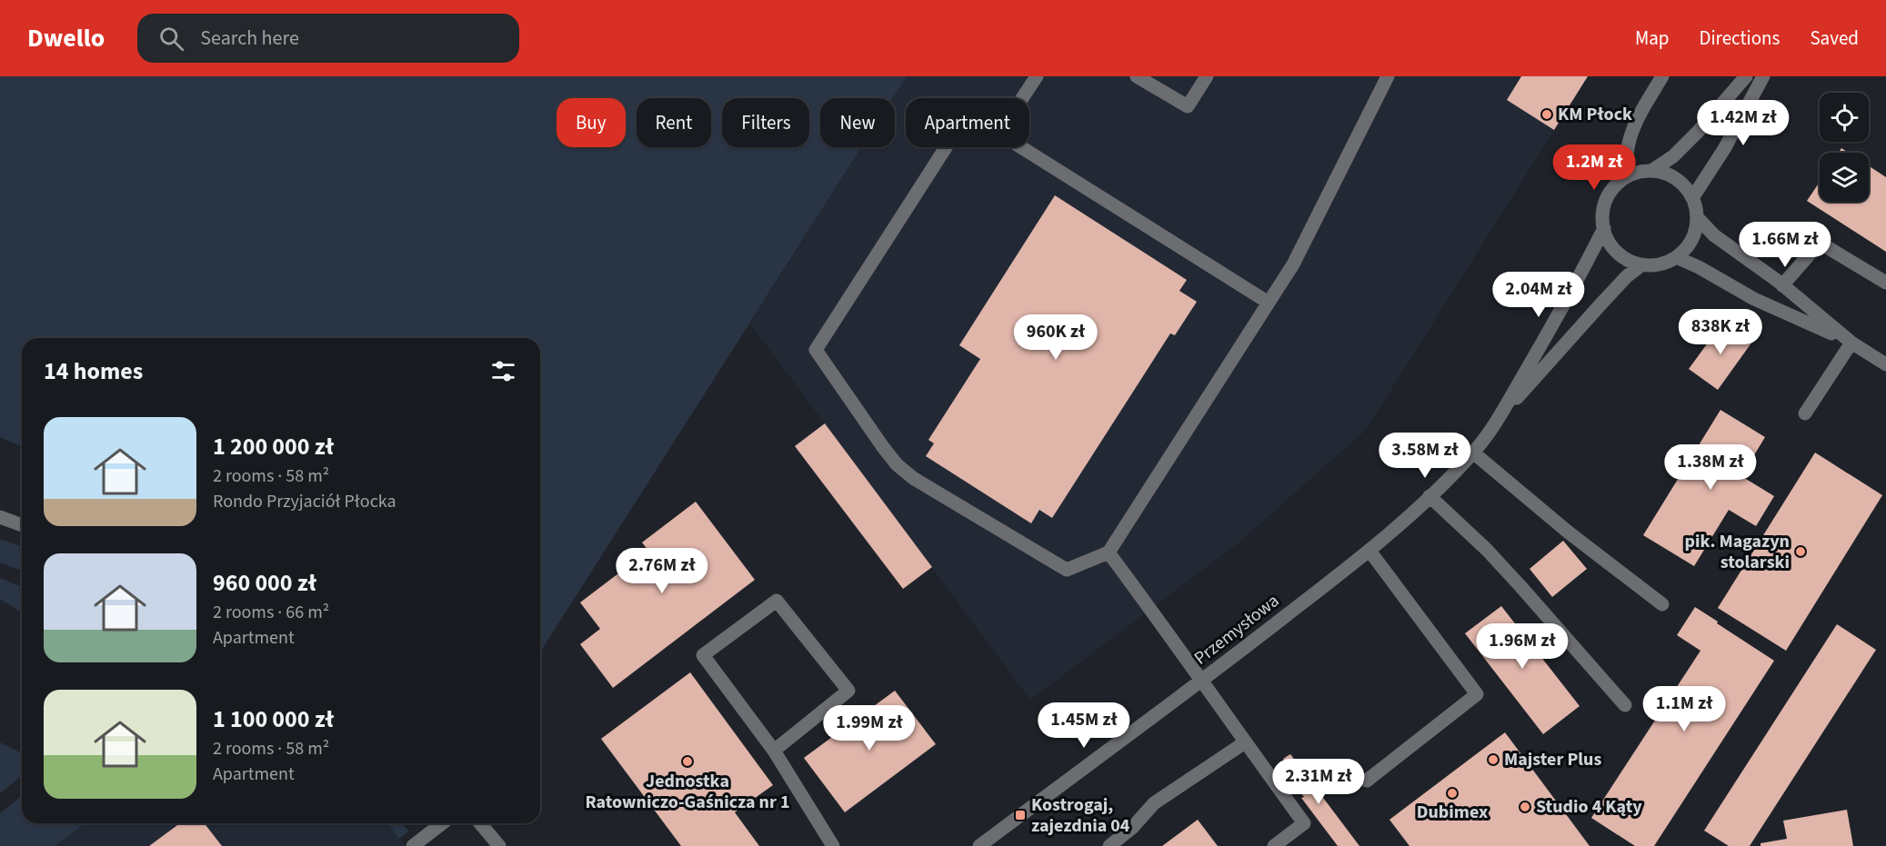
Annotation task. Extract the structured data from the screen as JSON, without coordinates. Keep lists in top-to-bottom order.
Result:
{
  "streets": {
    "street": ["Przemysłowa"]
  },
  "places": {
    "other": [
      "KM Płock",
      "pik. Magazyn stolarski",
      "Majster Plus",
      "Jednostka Ratowniczo-Gaśnicza nr 1",
      "Dubimex",
      "Studio 4 Kąty"
    ],
    "transit": ["Kostrogaj, zajezdnia 04"]
  },
  "page": {
    "header": "Dwello",
    "search": "Search here",
    "nav": ["Map", "Directions", "Saved"],
    "chip": [
      "Buy",
      "Rent",
      "Filters",
      "New",
      "Apartment"
    ],
    "price": [
      "1.42M zł",
      "1.2M zł",
      "1.66M zł",
      "2.04M zł",
      "838K zł",
      "960K zł",
      "3.58M zł",
      "1.38M zł",
      "2.76M zł",
      "1.96M zł",
      "1.1M zł",
      "1.45M zł",
      "1.99M zł",
      "2.31M zł"
    ],
    "heading": "14 homes",
    "list": [
      {
        "name": "1 200 000 zł",
        "note": "2 rooms · 58 m² · Rondo Przyjaciół Płocka"
      },
      {
        "name": "960 000 zł",
        "note": "2 rooms · 66 m² · Apartment"
      },
      {
        "name": "1 100 000 zł",
        "note": "2 rooms · 58 m² · Apartment"
      }
    ]
  }
}
